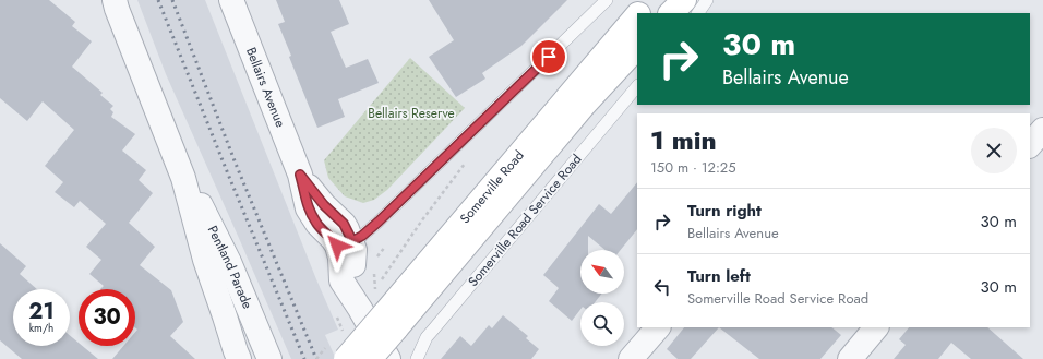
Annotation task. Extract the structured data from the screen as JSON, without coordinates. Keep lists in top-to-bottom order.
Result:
{
  "streets": {
    "main road": ["Somerville Road"],
    "street": ["Bellairs Avenue", "Pentland Parade"],
    "lane": ["Somerville Road Service Road"]
  },
  "parks": ["Bellairs Reserve"],
  "north": "top left",
  "page": {
    "turn": ["30 m", "Bellairs Avenue"],
    "heading": ["1 min", "150 m · 12:25"],
    "list": [
      {
        "name": "Turn right",
        "note": "Bellairs Avenue",
        "value": "30 m"
      },
      {
        "name": "Turn left",
        "note": "Somerville Road Service Road",
        "value": "30 m"
      }
    ],
    "speed": "21 km/h",
    "limit": "30"
  }
}
